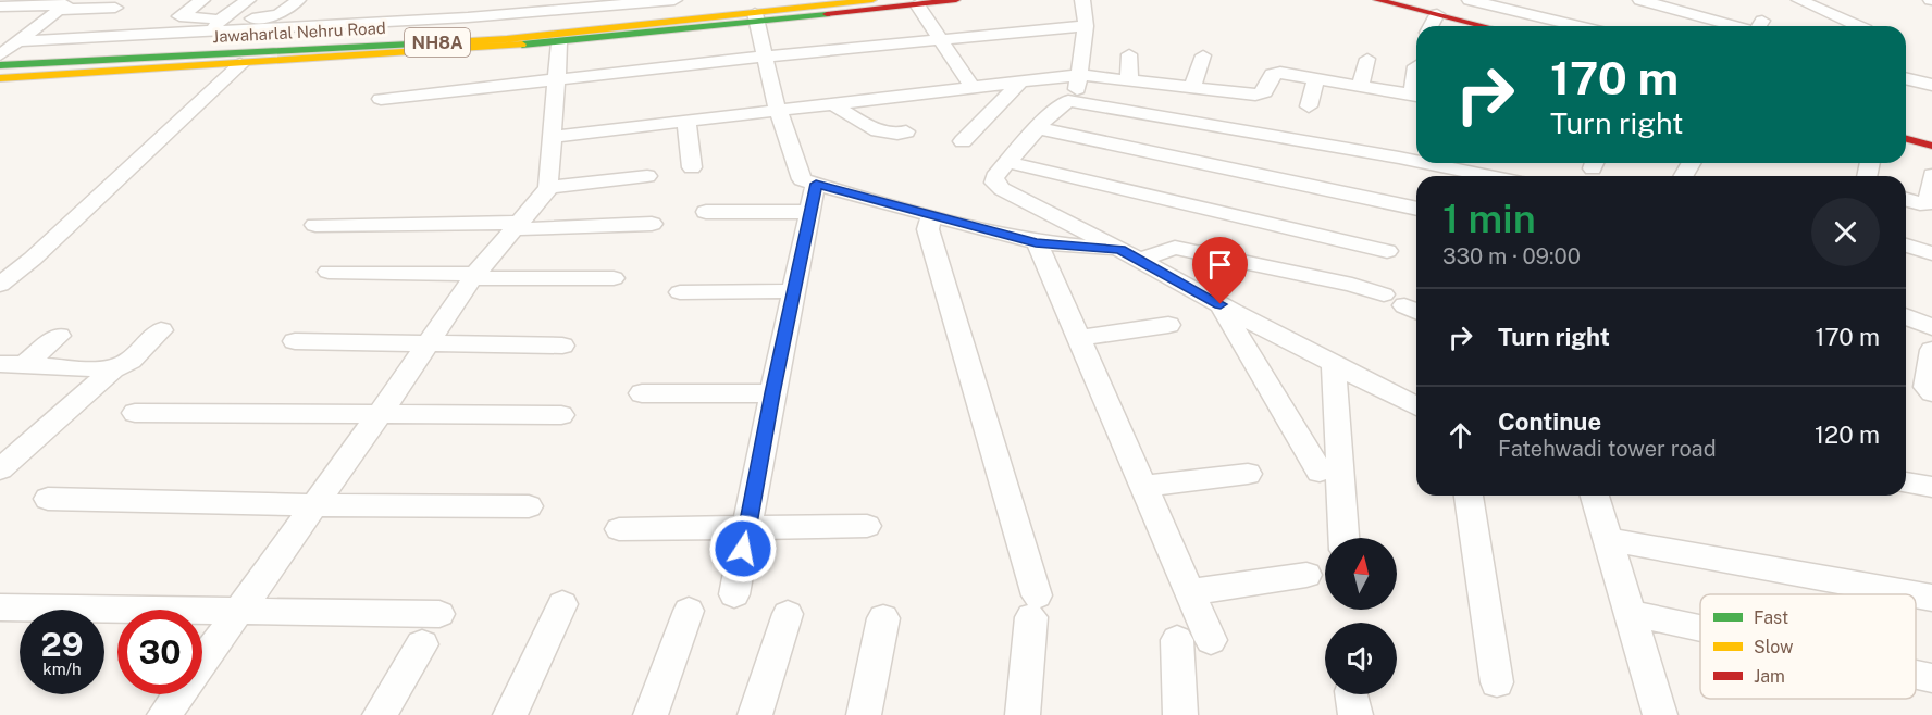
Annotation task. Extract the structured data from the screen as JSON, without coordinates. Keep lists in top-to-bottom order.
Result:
{
  "streets": {
    "main road": ["Jawaharlal Nehru Road", "NH8A"]
  },
  "legend": ["Fast", "Slow", "Jam"],
  "north": "top",
  "page": {
    "turn": ["170 m", "Turn right"],
    "heading": ["1 min", "330 m · 09:00"],
    "list": [
      {
        "name": "Turn right",
        "value": "170 m"
      },
      {
        "name": "Continue",
        "note": "Fatehwadi tower road",
        "value": "120 m"
      }
    ],
    "speed": "29 km/h",
    "limit": "30"
  }
}
